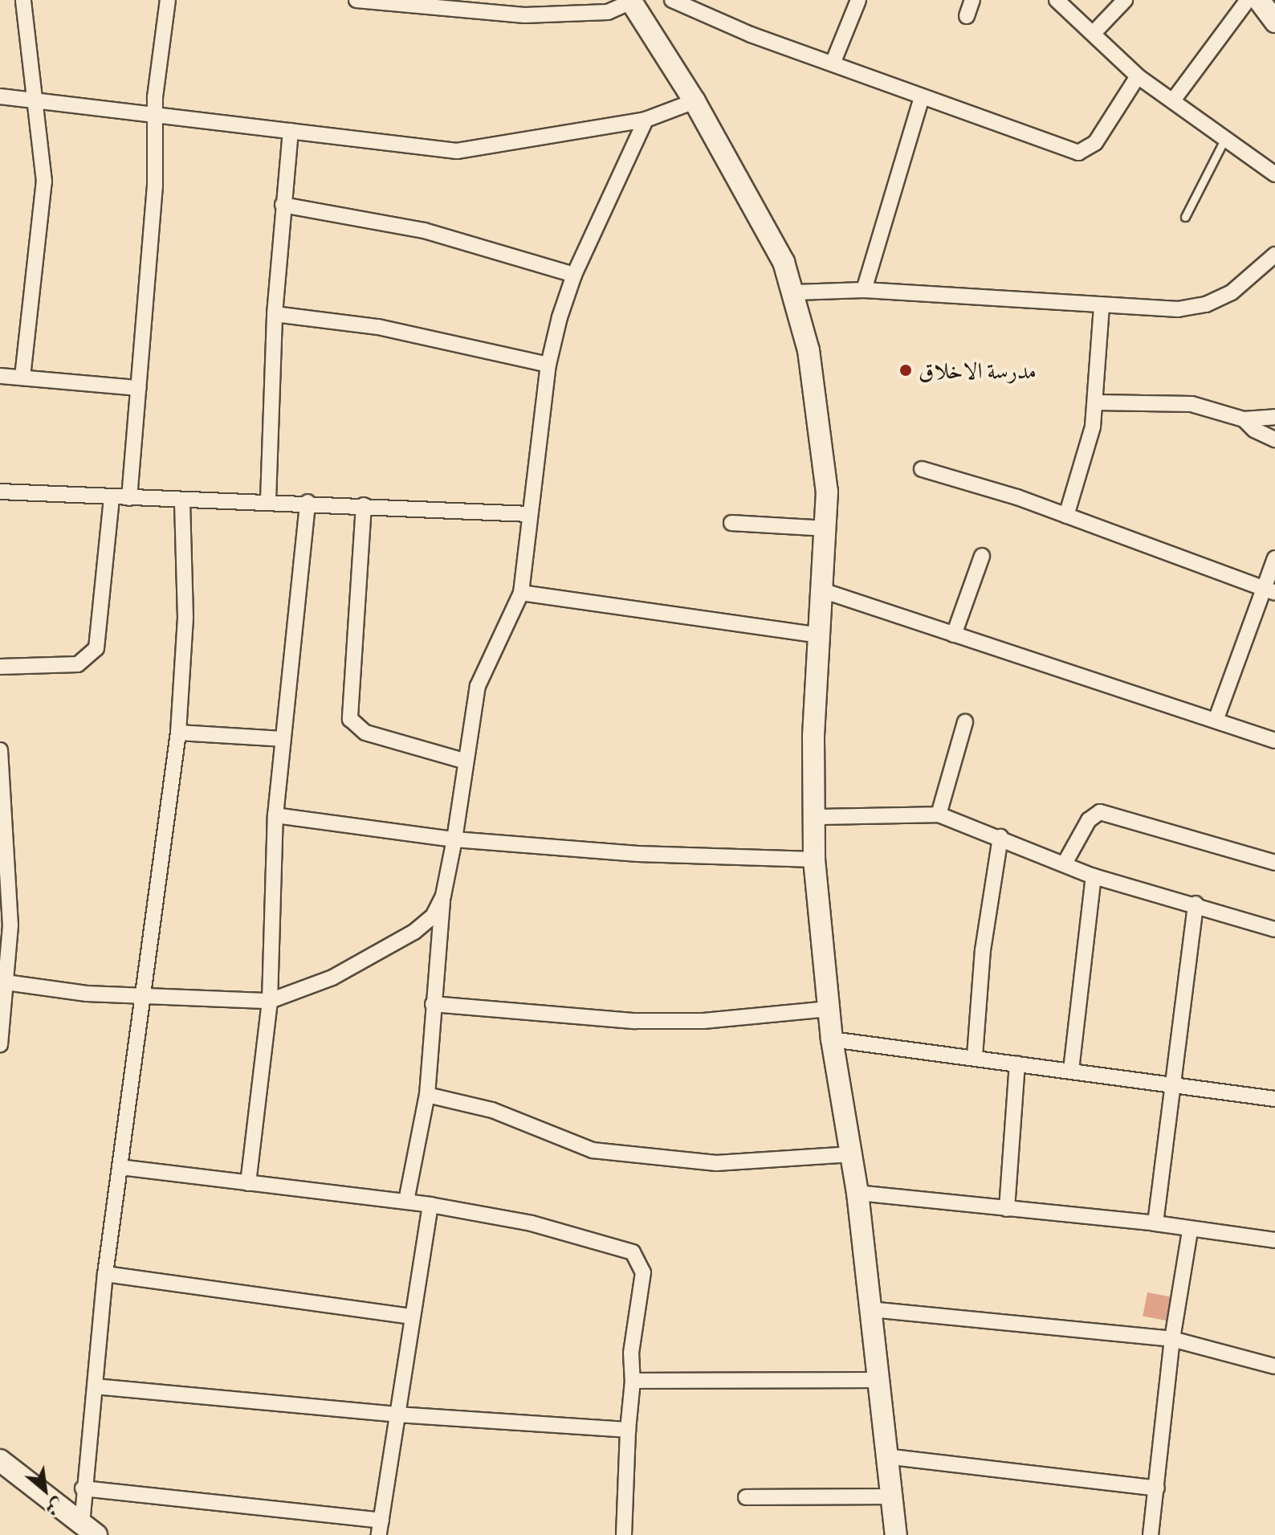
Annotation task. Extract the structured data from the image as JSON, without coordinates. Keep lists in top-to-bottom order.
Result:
{
  "places": ["مدرسة الاخلاق"],
  "north": "bottom right"
}
